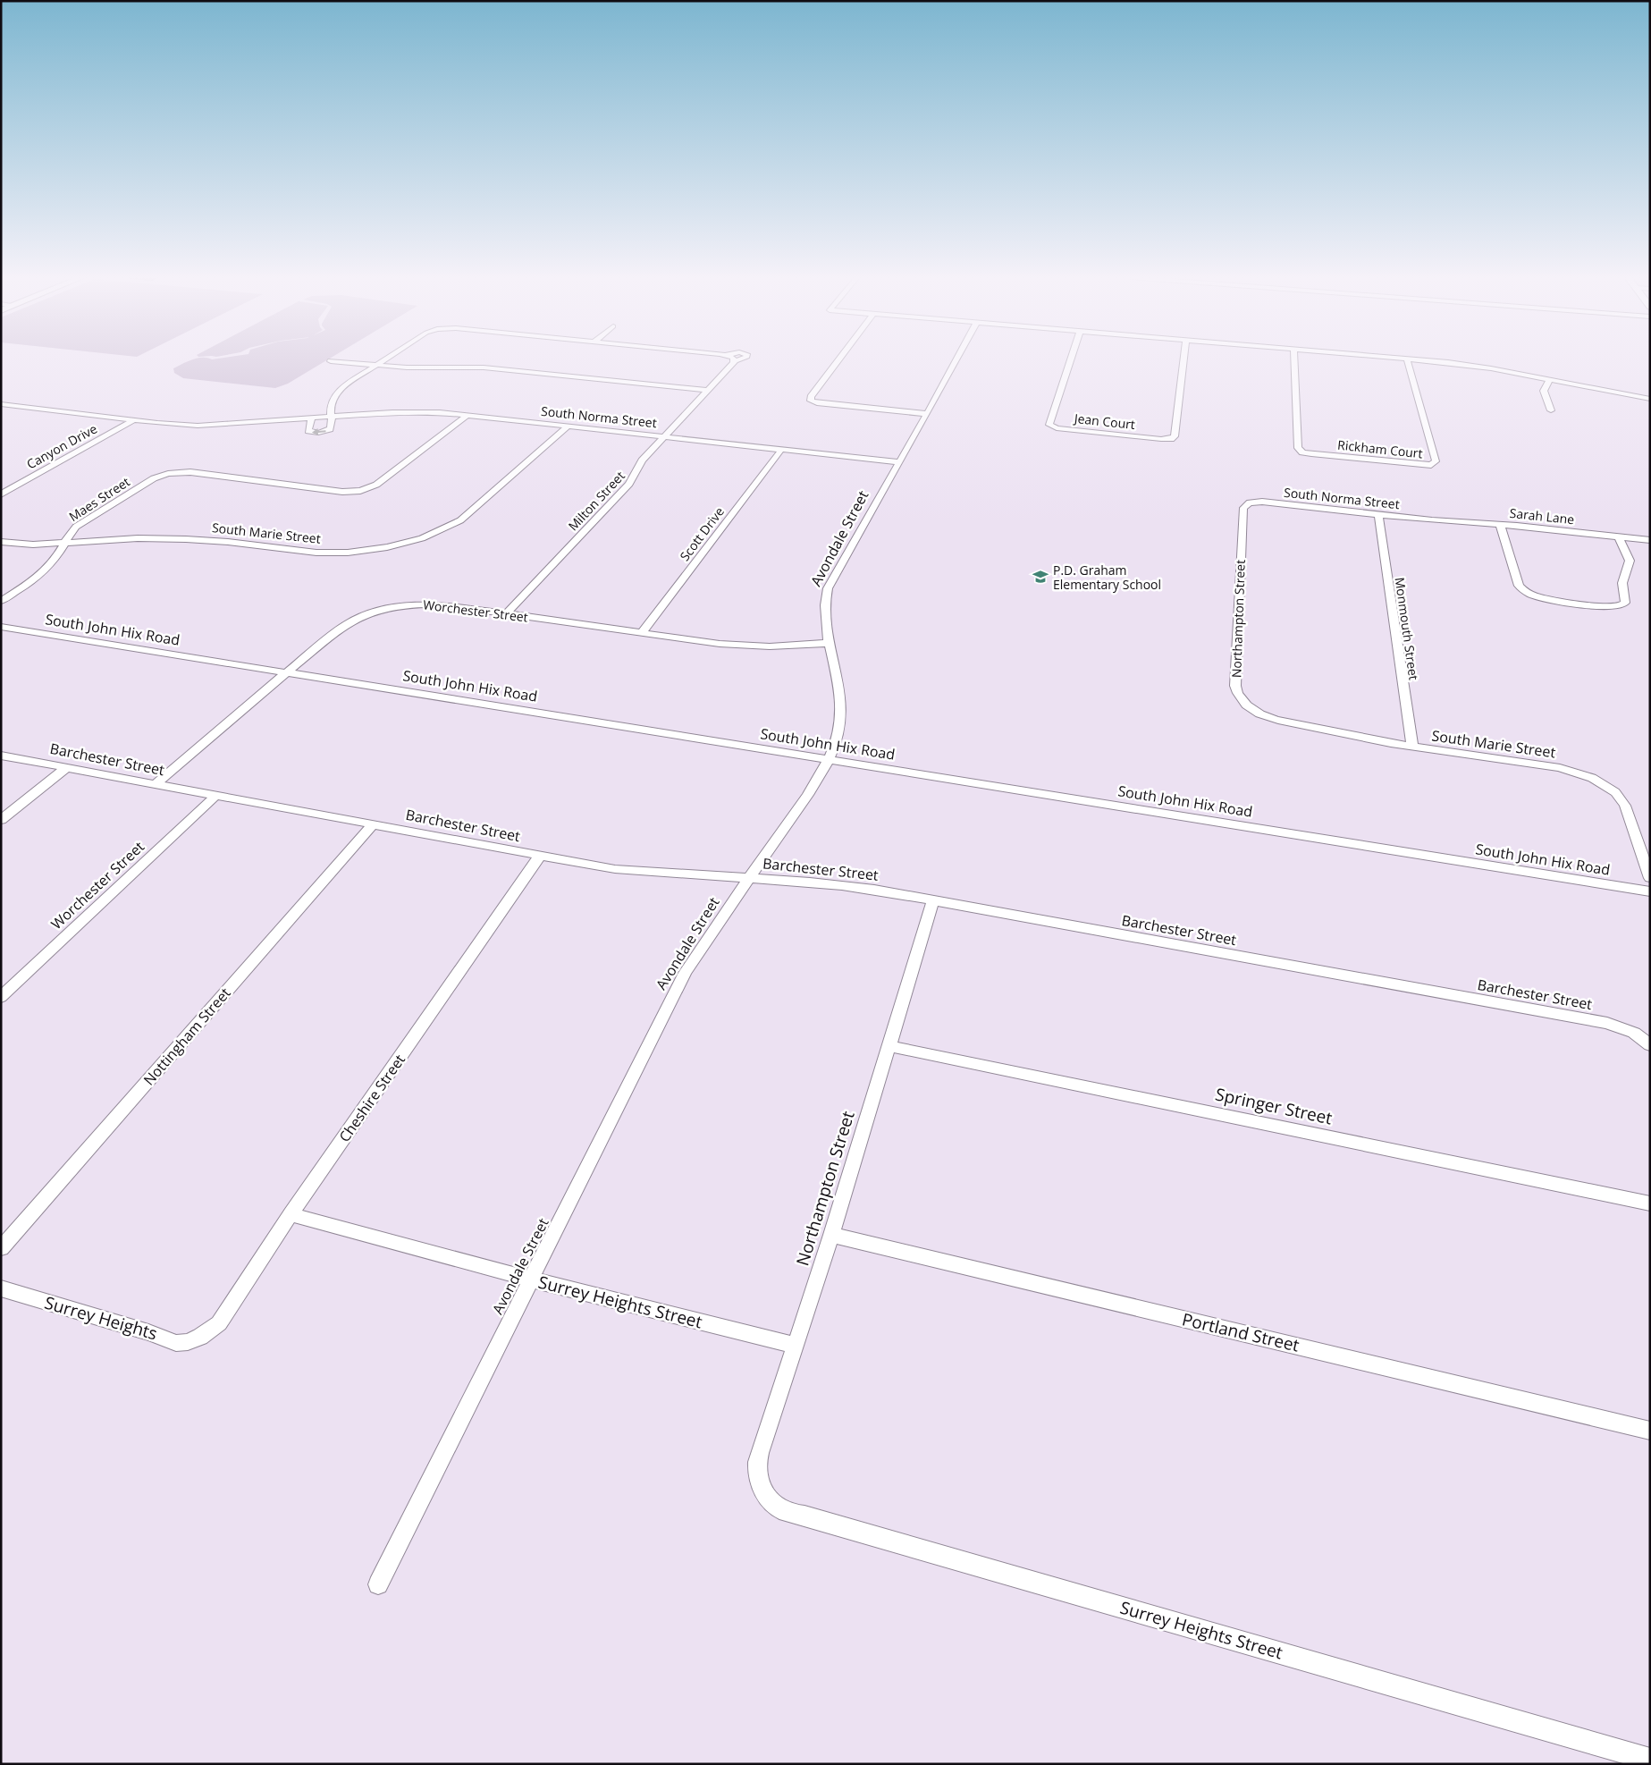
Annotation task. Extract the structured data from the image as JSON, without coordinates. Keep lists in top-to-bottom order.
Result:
{
  "streets": {
    "street": [
      "South Norma Street",
      "Jean Court",
      "Canyon Drive",
      "Rickham Court",
      "Maes Street",
      "Milton Street",
      "Sarah Lane",
      "South Marie Street",
      "Scott Drive",
      "Avondale Street",
      "Worchester Street",
      "Northampton Street",
      "Monmouth Street",
      "South John Hix Road",
      "Barchester Street",
      "Nottingham Street",
      "Cheshire Street",
      "Springer Street",
      "Surrey Heights Street",
      "Surrey Heights",
      "Portland Street"
    ]
  },
  "crossings": [
    ["South Norma Street", "Canyon Drive"],
    ["South Norma Street", "Maes Street"],
    ["South Norma Street", "Milton Street"],
    ["South Norma Street", "Sarah Lane"],
    ["South Norma Street", "South Marie Street"],
    ["South Norma Street", "Scott Drive"],
    ["South Norma Street", "Avondale Street"],
    ["South Norma Street", "Northampton Street"],
    ["South Norma Street", "Monmouth Street"],
    ["Maes Street", "South Marie Street"],
    ["Milton Street", "Worchester Street"],
    ["South Marie Street", "Northampton Street"],
    ["South Marie Street", "Monmouth Street"],
    ["Scott Drive", "Worchester Street"],
    ["Avondale Street", "Worchester Street"],
    ["Avondale Street", "South John Hix Road"],
    ["Avondale Street", "Barchester Street"],
    ["Avondale Street", "Surrey Heights Street"],
    ["Worchester Street", "South John Hix Road"],
    ["Worchester Street", "Barchester Street"],
    ["Northampton Street", "Barchester Street"],
    ["Northampton Street", "Springer Street"],
    ["Northampton Street", "Surrey Heights Street"],
    ["Northampton Street", "Portland Street"],
    ["Barchester Street", "Nottingham Street"],
    ["Barchester Street", "Cheshire Street"],
    ["Cheshire Street", "Surrey Heights Street"],
    ["Cheshire Street", "Surrey Heights"]
  ],
  "places": {
    "school or university": ["P.D. Graham Elementary School"]
  }
}
